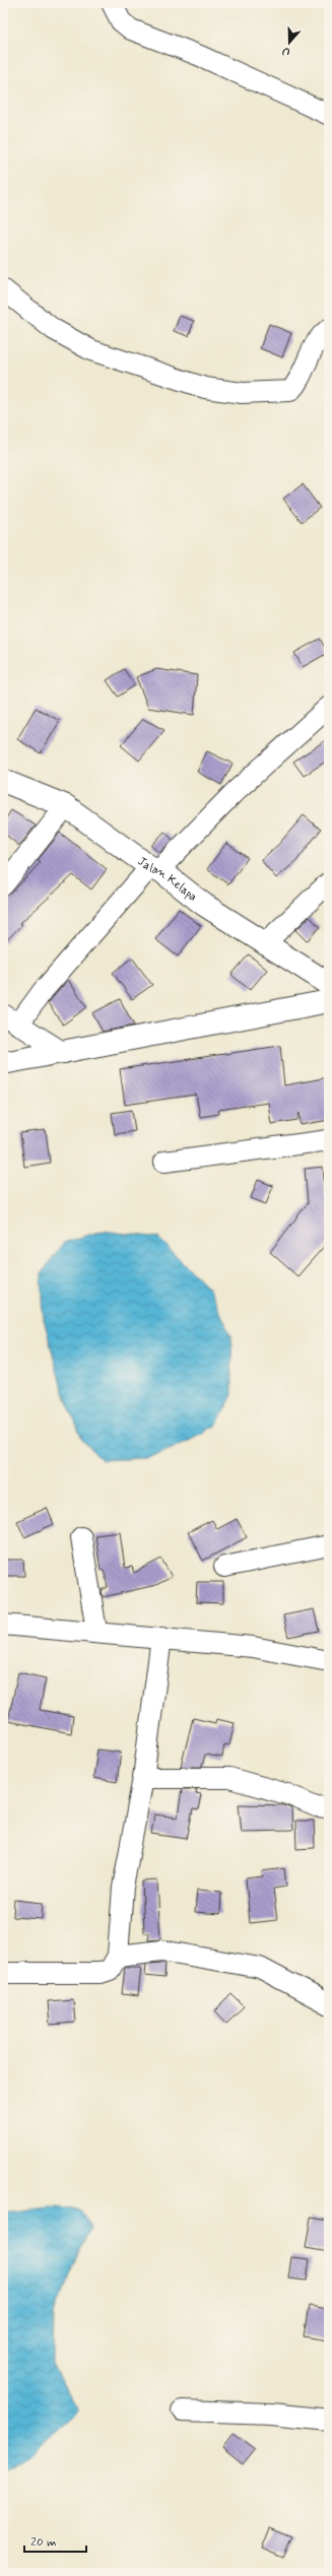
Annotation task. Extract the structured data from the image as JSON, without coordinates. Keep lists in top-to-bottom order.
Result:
{
  "streets": {
    "street": ["Jalan Kelapa"]
  },
  "scale_bar": "20 m",
  "north": "bottom"
}
